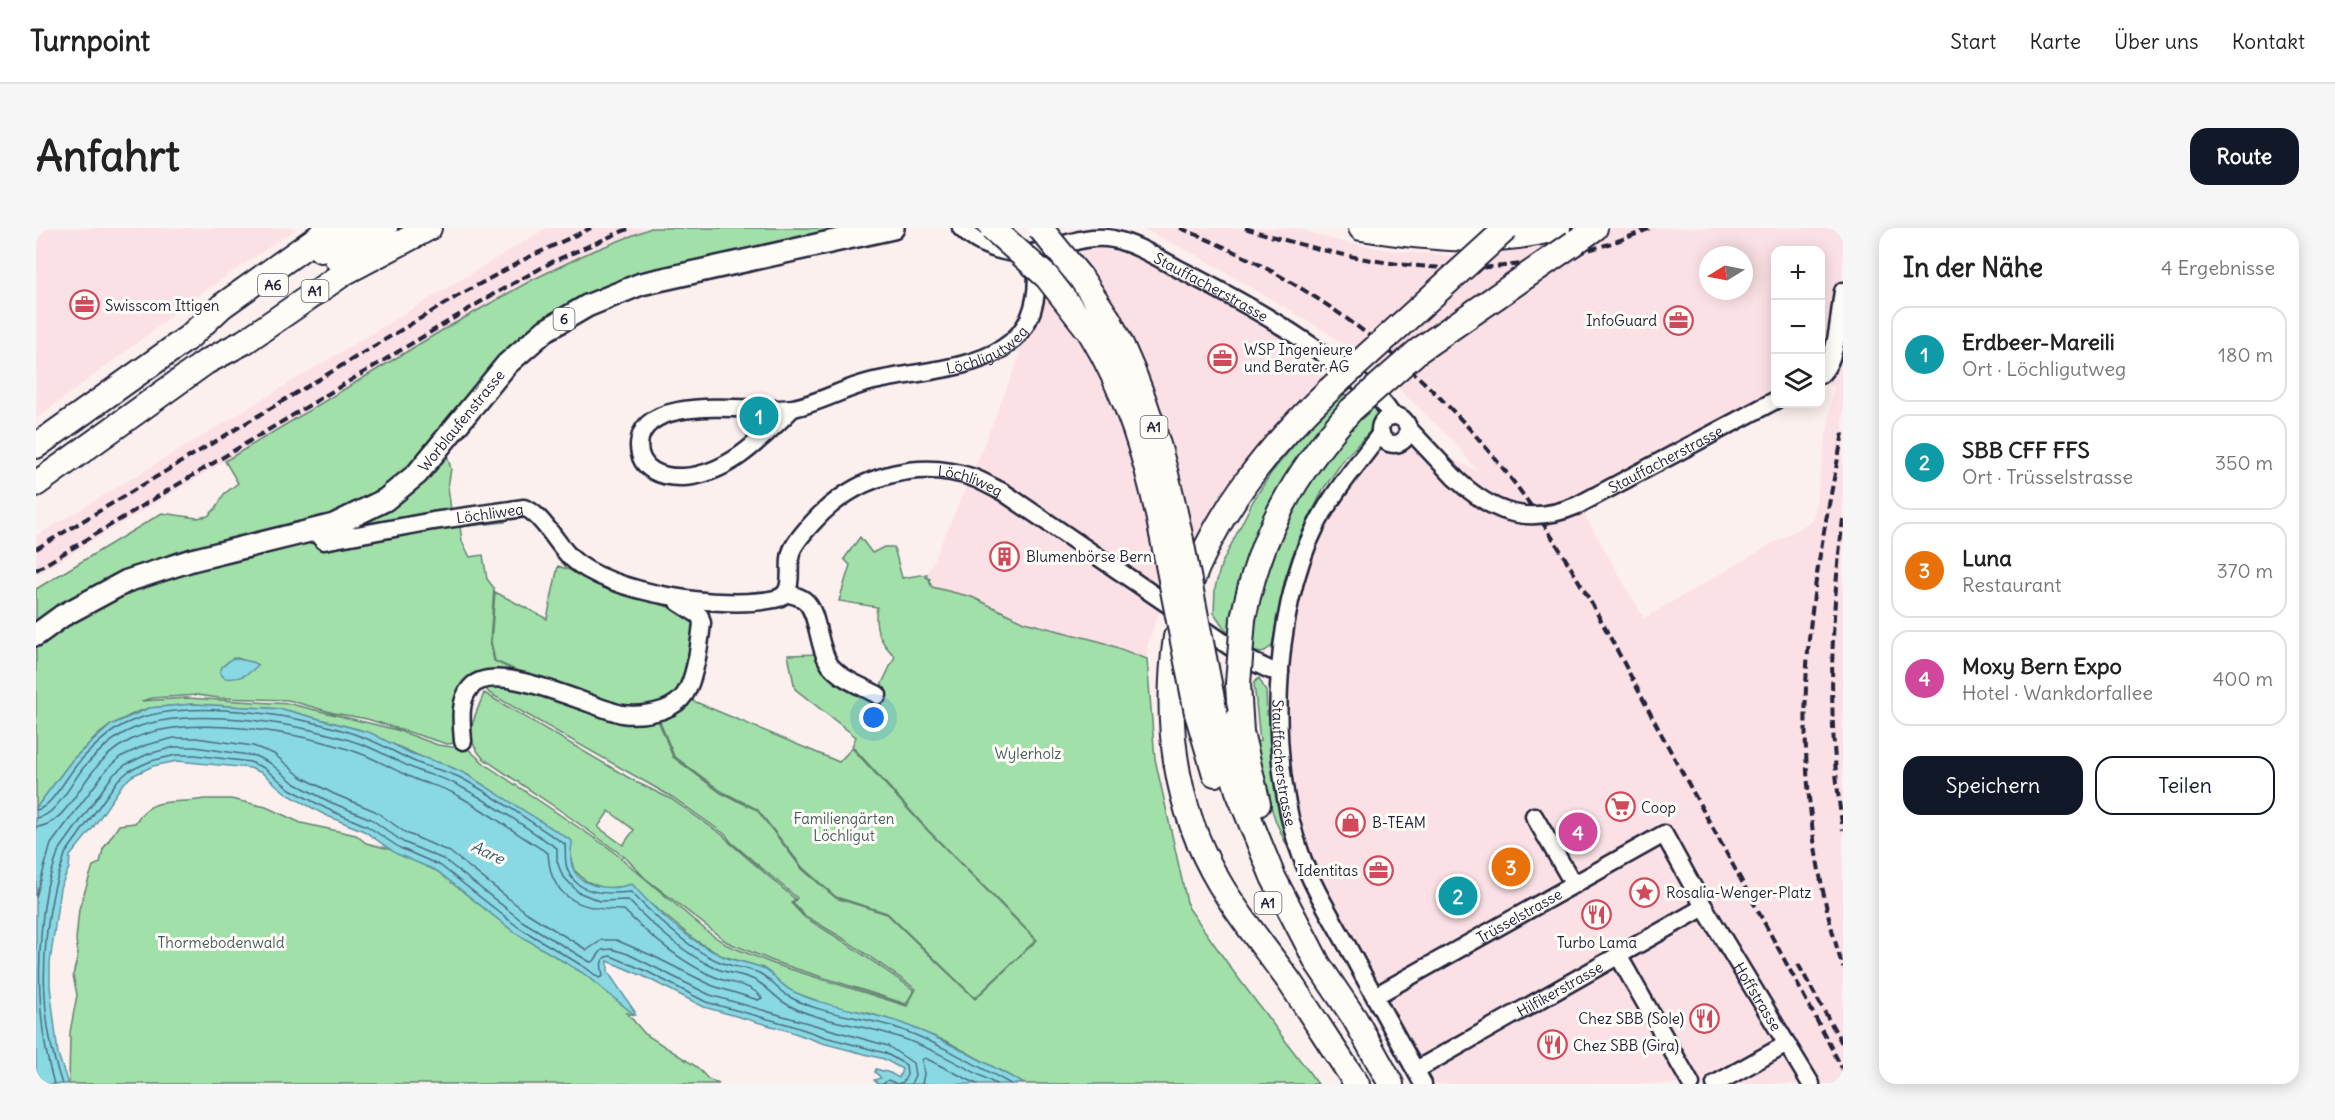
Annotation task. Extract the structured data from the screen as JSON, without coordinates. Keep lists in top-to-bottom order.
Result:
{
  "streets": {
    "highway": ["A6", "A1"],
    "main road": ["6", "Worblaufenstrasse"],
    "street": [
      "Stauffacherstrasse",
      "Löchligutweg",
      "Löchliweg",
      "Trüsselstrasse",
      "Hilfikerstrasse",
      "Hoffstrasse"
    ]
  },
  "crossings": [
    ["A6", "A1"],
    ["Stauffacherstrasse", "Löchligutweg"],
    ["Stauffacherstrasse", "Löchliweg"],
    ["Stauffacherstrasse", "Trüsselstrasse"],
    ["Stauffacherstrasse", "Hilfikerstrasse"],
    ["Worblaufenstrasse", "Löchliweg"],
    ["Trüsselstrasse", "Hilfikerstrasse"],
    ["Trüsselstrasse", "Hoffstrasse"],
    ["Hilfikerstrasse", "Hoffstrasse"]
  ],
  "water": ["Aare"],
  "parks": ["Wylerholz", "Familiengärten Löchligut", "Thormebodenwald"],
  "places": {
    "office": [
      "Swisscom Ittigen",
      "InfoGuard",
      "WSP Ingenieure und Berater AG",
      "Identitas"
    ],
    "building": ["Blumenbörse Bern"],
    "supermarket": ["Coop"],
    "shop": ["B-TEAM"],
    "place": ["Rosalia-Wenger-Platz"],
    "restaurant": ["Turbo Lama", "Chez SBB (Sole)", "Chez SBB (Gira)"]
  },
  "north": "left",
  "page": {
    "header": "Turnpoint",
    "nav": [
      "Start",
      "Karte",
      "Über uns",
      "Kontakt"
    ],
    "buttons": [
      "Route",
      ["Speichern", "Teilen"]
    ],
    "title": "Anfahrt",
    "heading": ["In der Nähe", "4 Ergebnisse"],
    "map_buttons": ["+", "−"],
    "list": [
      {
        "mark": "1",
        "name": "Erdbeer-Mareili",
        "note": "Ort · Löchligutweg",
        "value": "180 m"
      },
      {
        "mark": "2",
        "name": "SBB CFF FFS",
        "note": "Ort · Trüsselstrasse",
        "value": "350 m"
      },
      {
        "mark": "3",
        "name": "Luna",
        "note": "Restaurant",
        "value": "370 m"
      },
      {
        "mark": "4",
        "name": "Moxy Bern Expo",
        "note": "Hotel · Wankdorfallee",
        "value": "400 m"
      }
    ],
    "pins": [
      "1",
      "4",
      "3",
      "2"
    ]
  }
}
